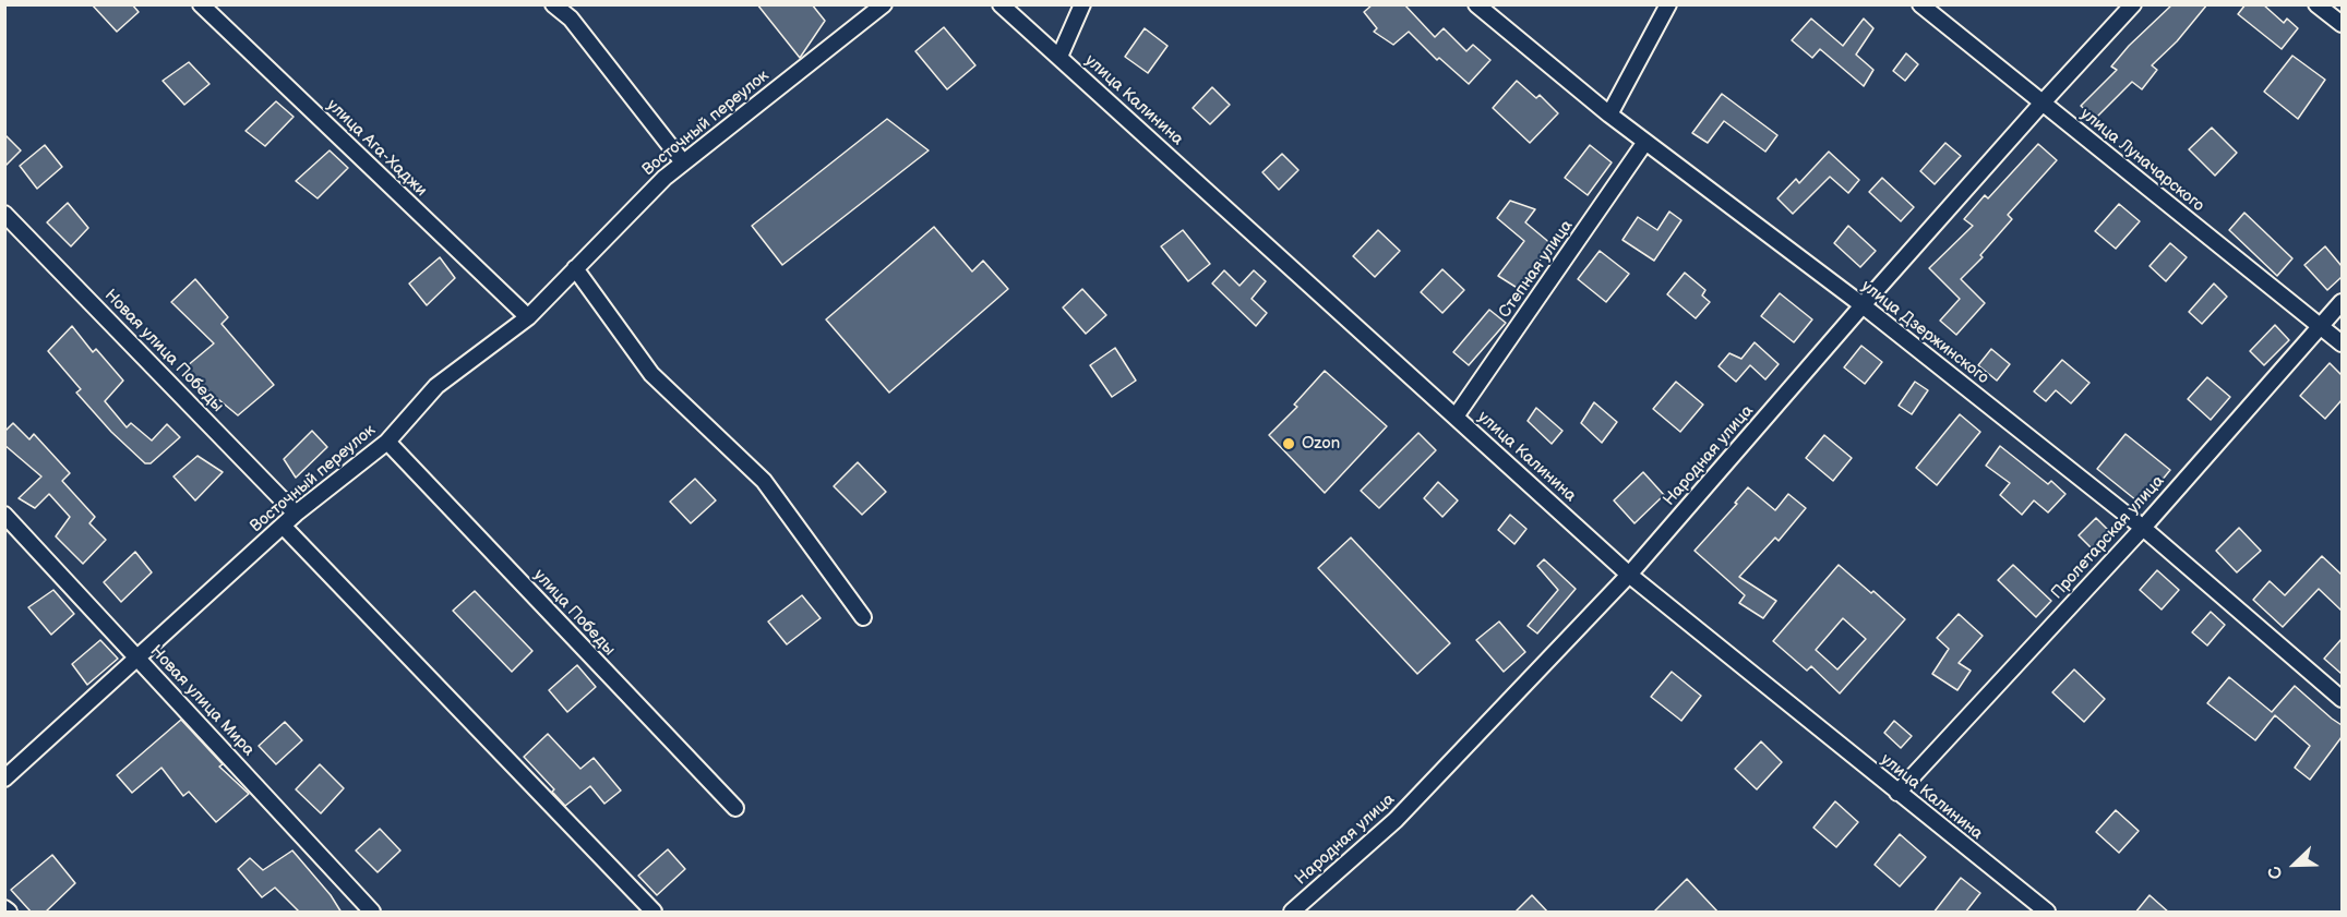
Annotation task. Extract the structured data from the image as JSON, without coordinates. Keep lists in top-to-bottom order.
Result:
{
  "streets": {
    "street": [
      "улица Калинина",
      "Восточный переулок",
      "улица Ага-Хаджи",
      "улица Луначарского",
      "Степная улица",
      "улица Дзержинского",
      "Новая улица Победы",
      "Народная улица",
      "Пролетарская улица",
      "улица Победы",
      "Новая улица Мира"
    ]
  },
  "crossings": [
    ["улица Калинина", "Степная улица"],
    ["улица Калинина", "Народная улица"],
    ["улица Калинина", "Пролетарская улица"],
    ["Восточный переулок", "улица Ага-Хаджи"],
    ["Восточный переулок", "Новая улица Победы"],
    ["Восточный переулок", "улица Победы"],
    ["Восточный переулок", "Новая улица Мира"],
    ["улица Луначарского", "Народная улица"],
    ["улица Луначарского", "Пролетарская улица"],
    ["Степная улица", "улица Дзержинского"],
    ["улица Дзержинского", "Народная улица"],
    ["улица Дзержинского", "Пролетарская улица"]
  ],
  "places": ["Ozon"],
  "north": "bottom left"
}
